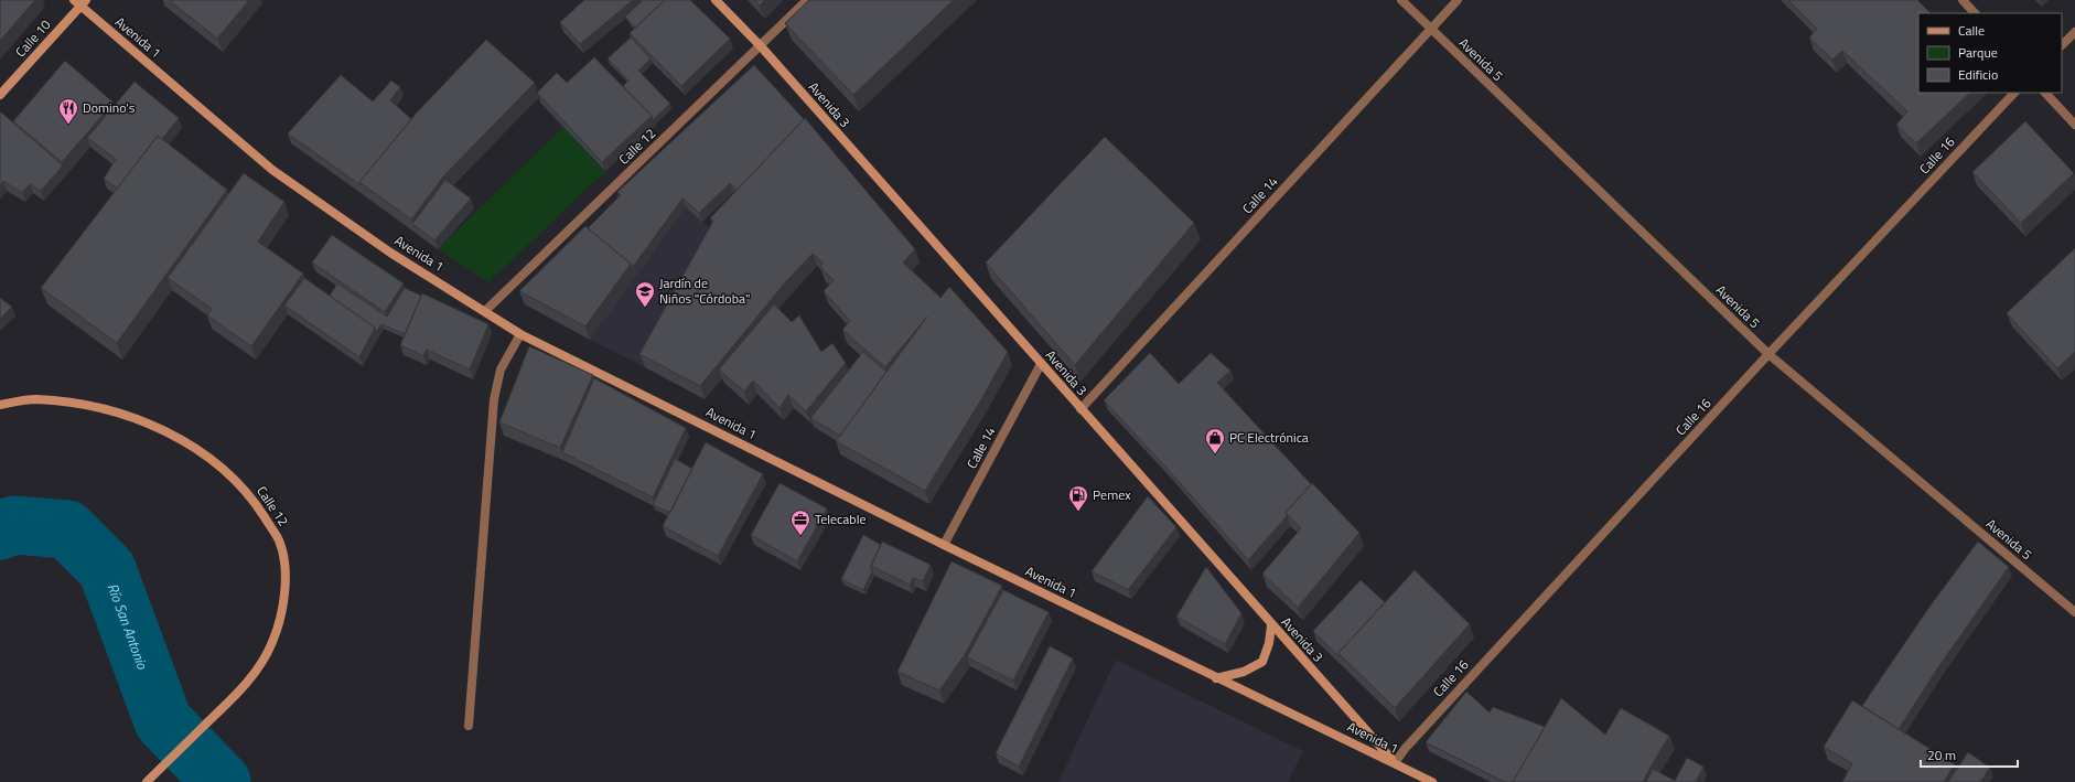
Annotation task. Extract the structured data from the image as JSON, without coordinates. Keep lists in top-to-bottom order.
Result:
{
  "streets": {
    "main road": [
      "Avenida 1",
      "Calle 10",
      "Avenida 3",
      "Calle 12"
    ],
    "street": ["Avenida 5", "Calle 16", "Calle 14"]
  },
  "crossings": [
    ["Avenida 1", "Calle 10"],
    ["Avenida 1", "Avenida 3"],
    ["Avenida 1", "Calle 12"],
    ["Avenida 1", "Calle 16"],
    ["Avenida 1", "Calle 14"],
    ["Avenida 5", "Calle 16"],
    ["Avenida 5", "Calle 14"],
    ["Avenida 3", "Calle 12"],
    ["Avenida 3", "Calle 16"],
    ["Avenida 3", "Calle 14"]
  ],
  "water": ["Río San Antonio"],
  "places": {
    "restaurant": ["Domino's"],
    "school or university": ["Jardín de Niños \"Córdoba\""],
    "shop": ["PC Electrónica"],
    "fuel station": ["Pemex"],
    "office": ["Telecable"]
  },
  "legend": ["Calle", "Parque", "Edificio"],
  "scale_bar": "20 m"
}
